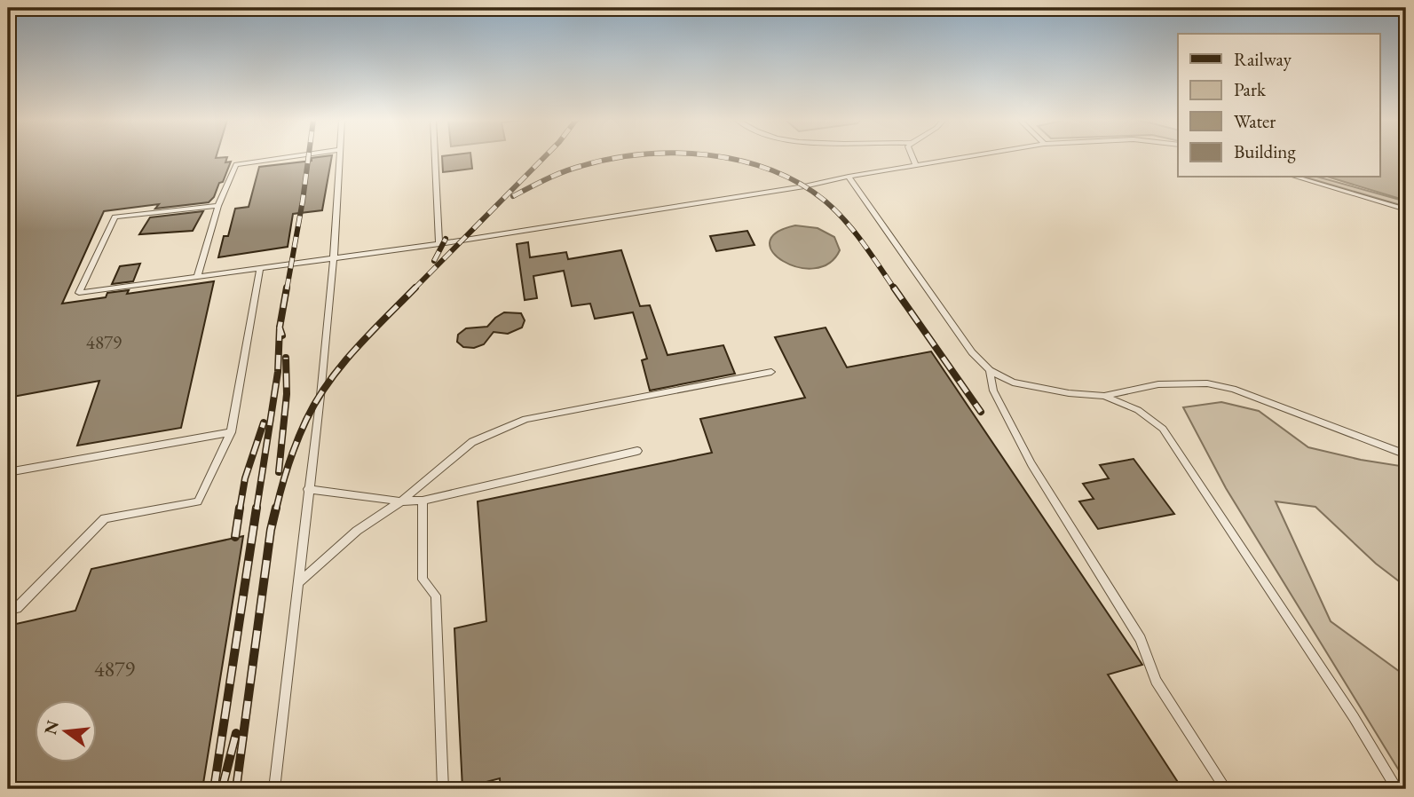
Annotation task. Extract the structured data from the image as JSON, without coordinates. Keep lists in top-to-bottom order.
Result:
{
  "house_numbers": ["4879", "4879"],
  "legend": [
    "Railway",
    "Park",
    "Water",
    "Building"
  ],
  "north": "left"
}
